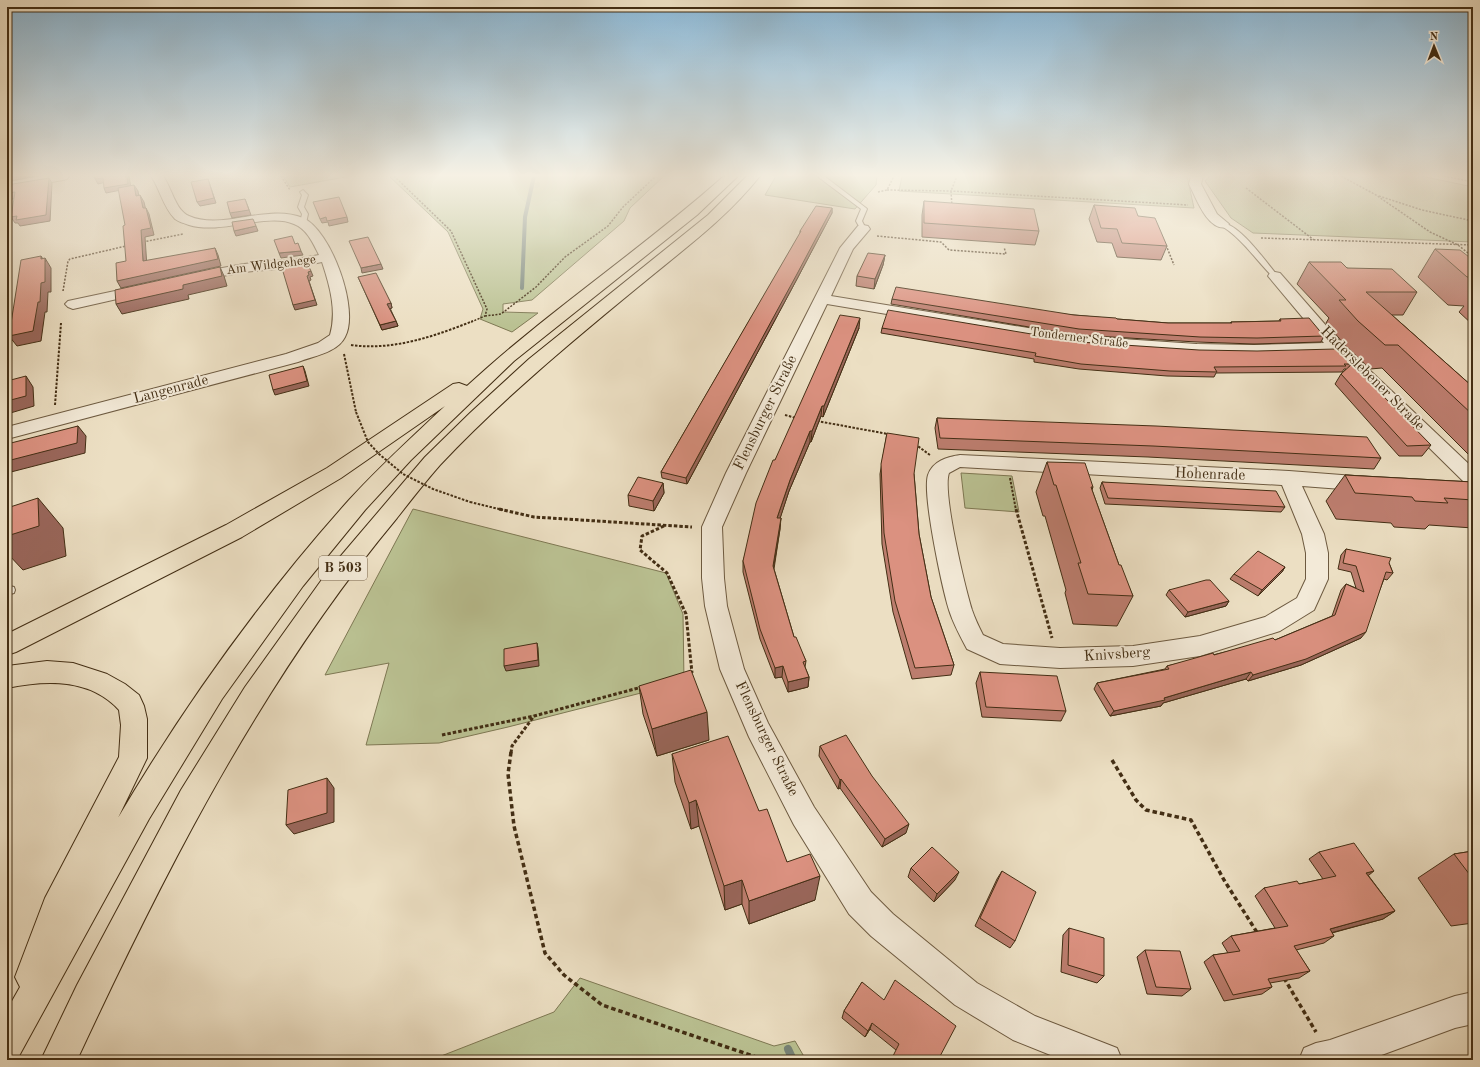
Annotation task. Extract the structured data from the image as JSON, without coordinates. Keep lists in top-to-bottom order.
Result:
{
  "streets": {
    "highway": ["B 503"],
    "street": [
      "Am Wildgehege",
      "Tonderner Straße",
      "Haderslebener Straße",
      "Langenrade",
      "Flensburger Straße",
      "Hohenrade",
      "Knivsberg"
    ]
  },
  "crossings": [
    ["Tonderner Straße", "Haderslebener Straße"],
    ["Tonderner Straße", "Flensburger Straße"],
    ["Hohenrade", "Knivsberg"]
  ],
  "north": "top"
}
